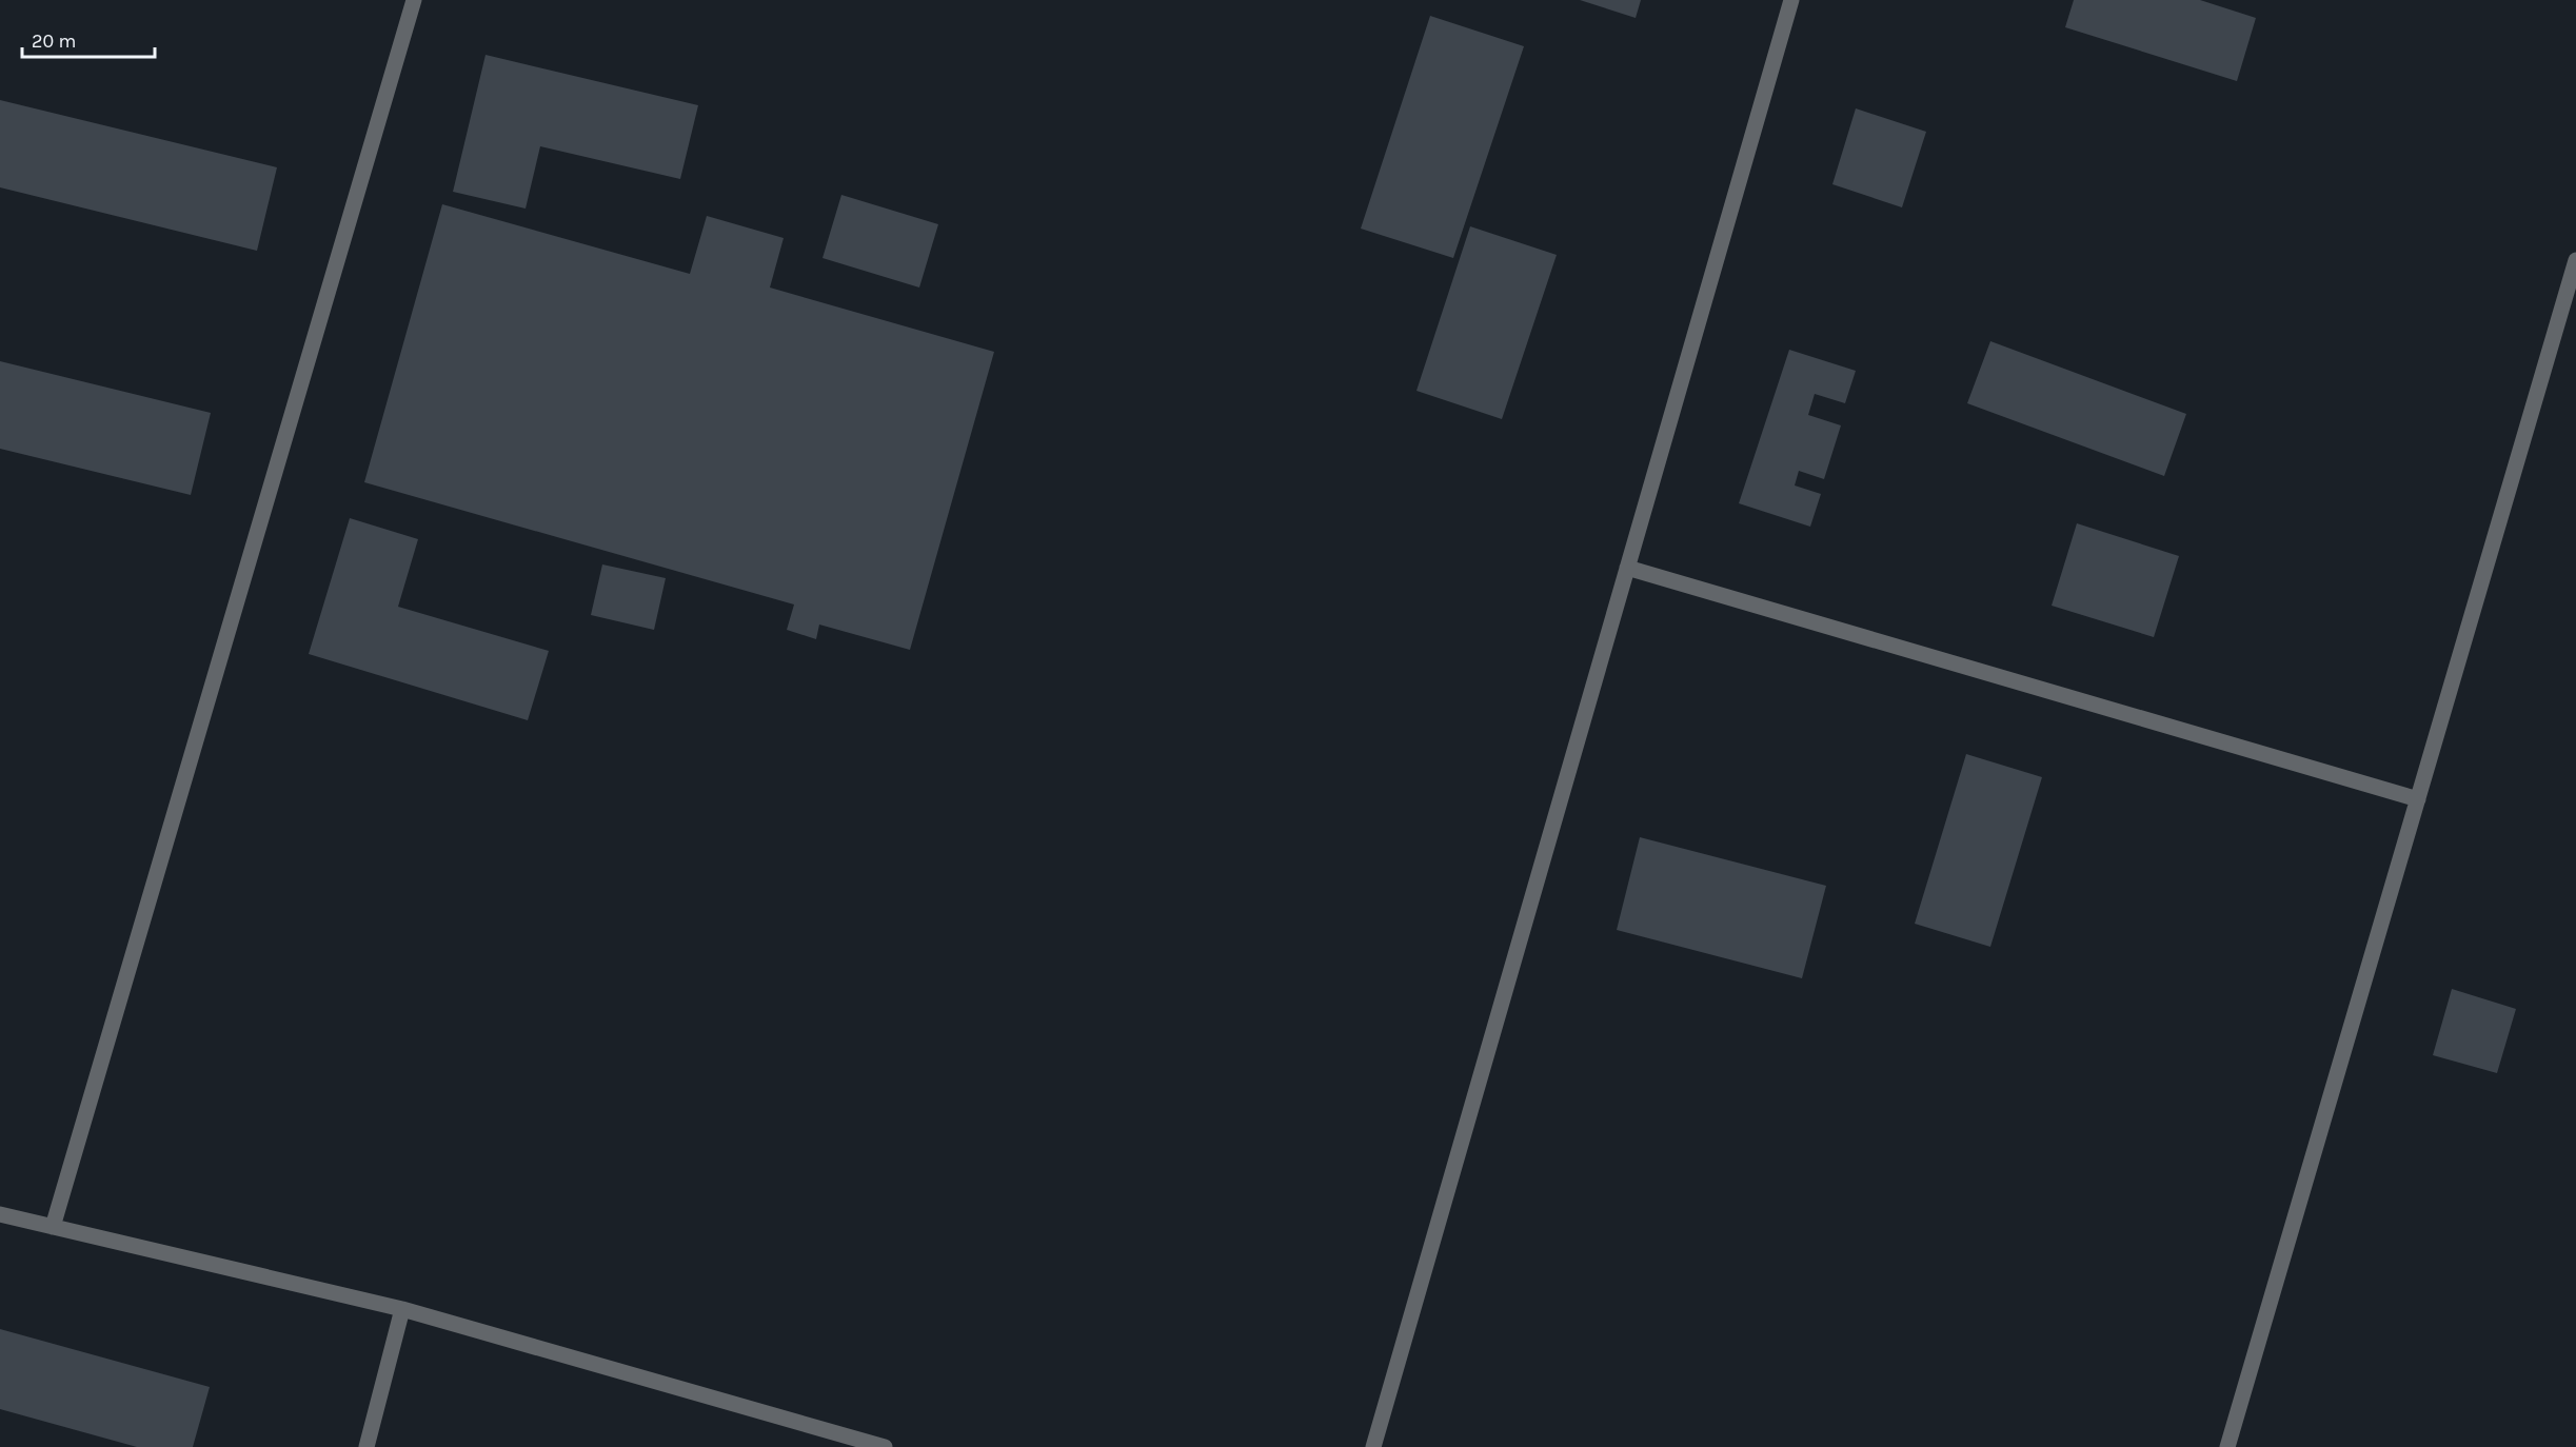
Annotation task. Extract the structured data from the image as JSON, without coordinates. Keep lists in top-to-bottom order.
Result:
{
  "scale_bar": "20 m"
}
